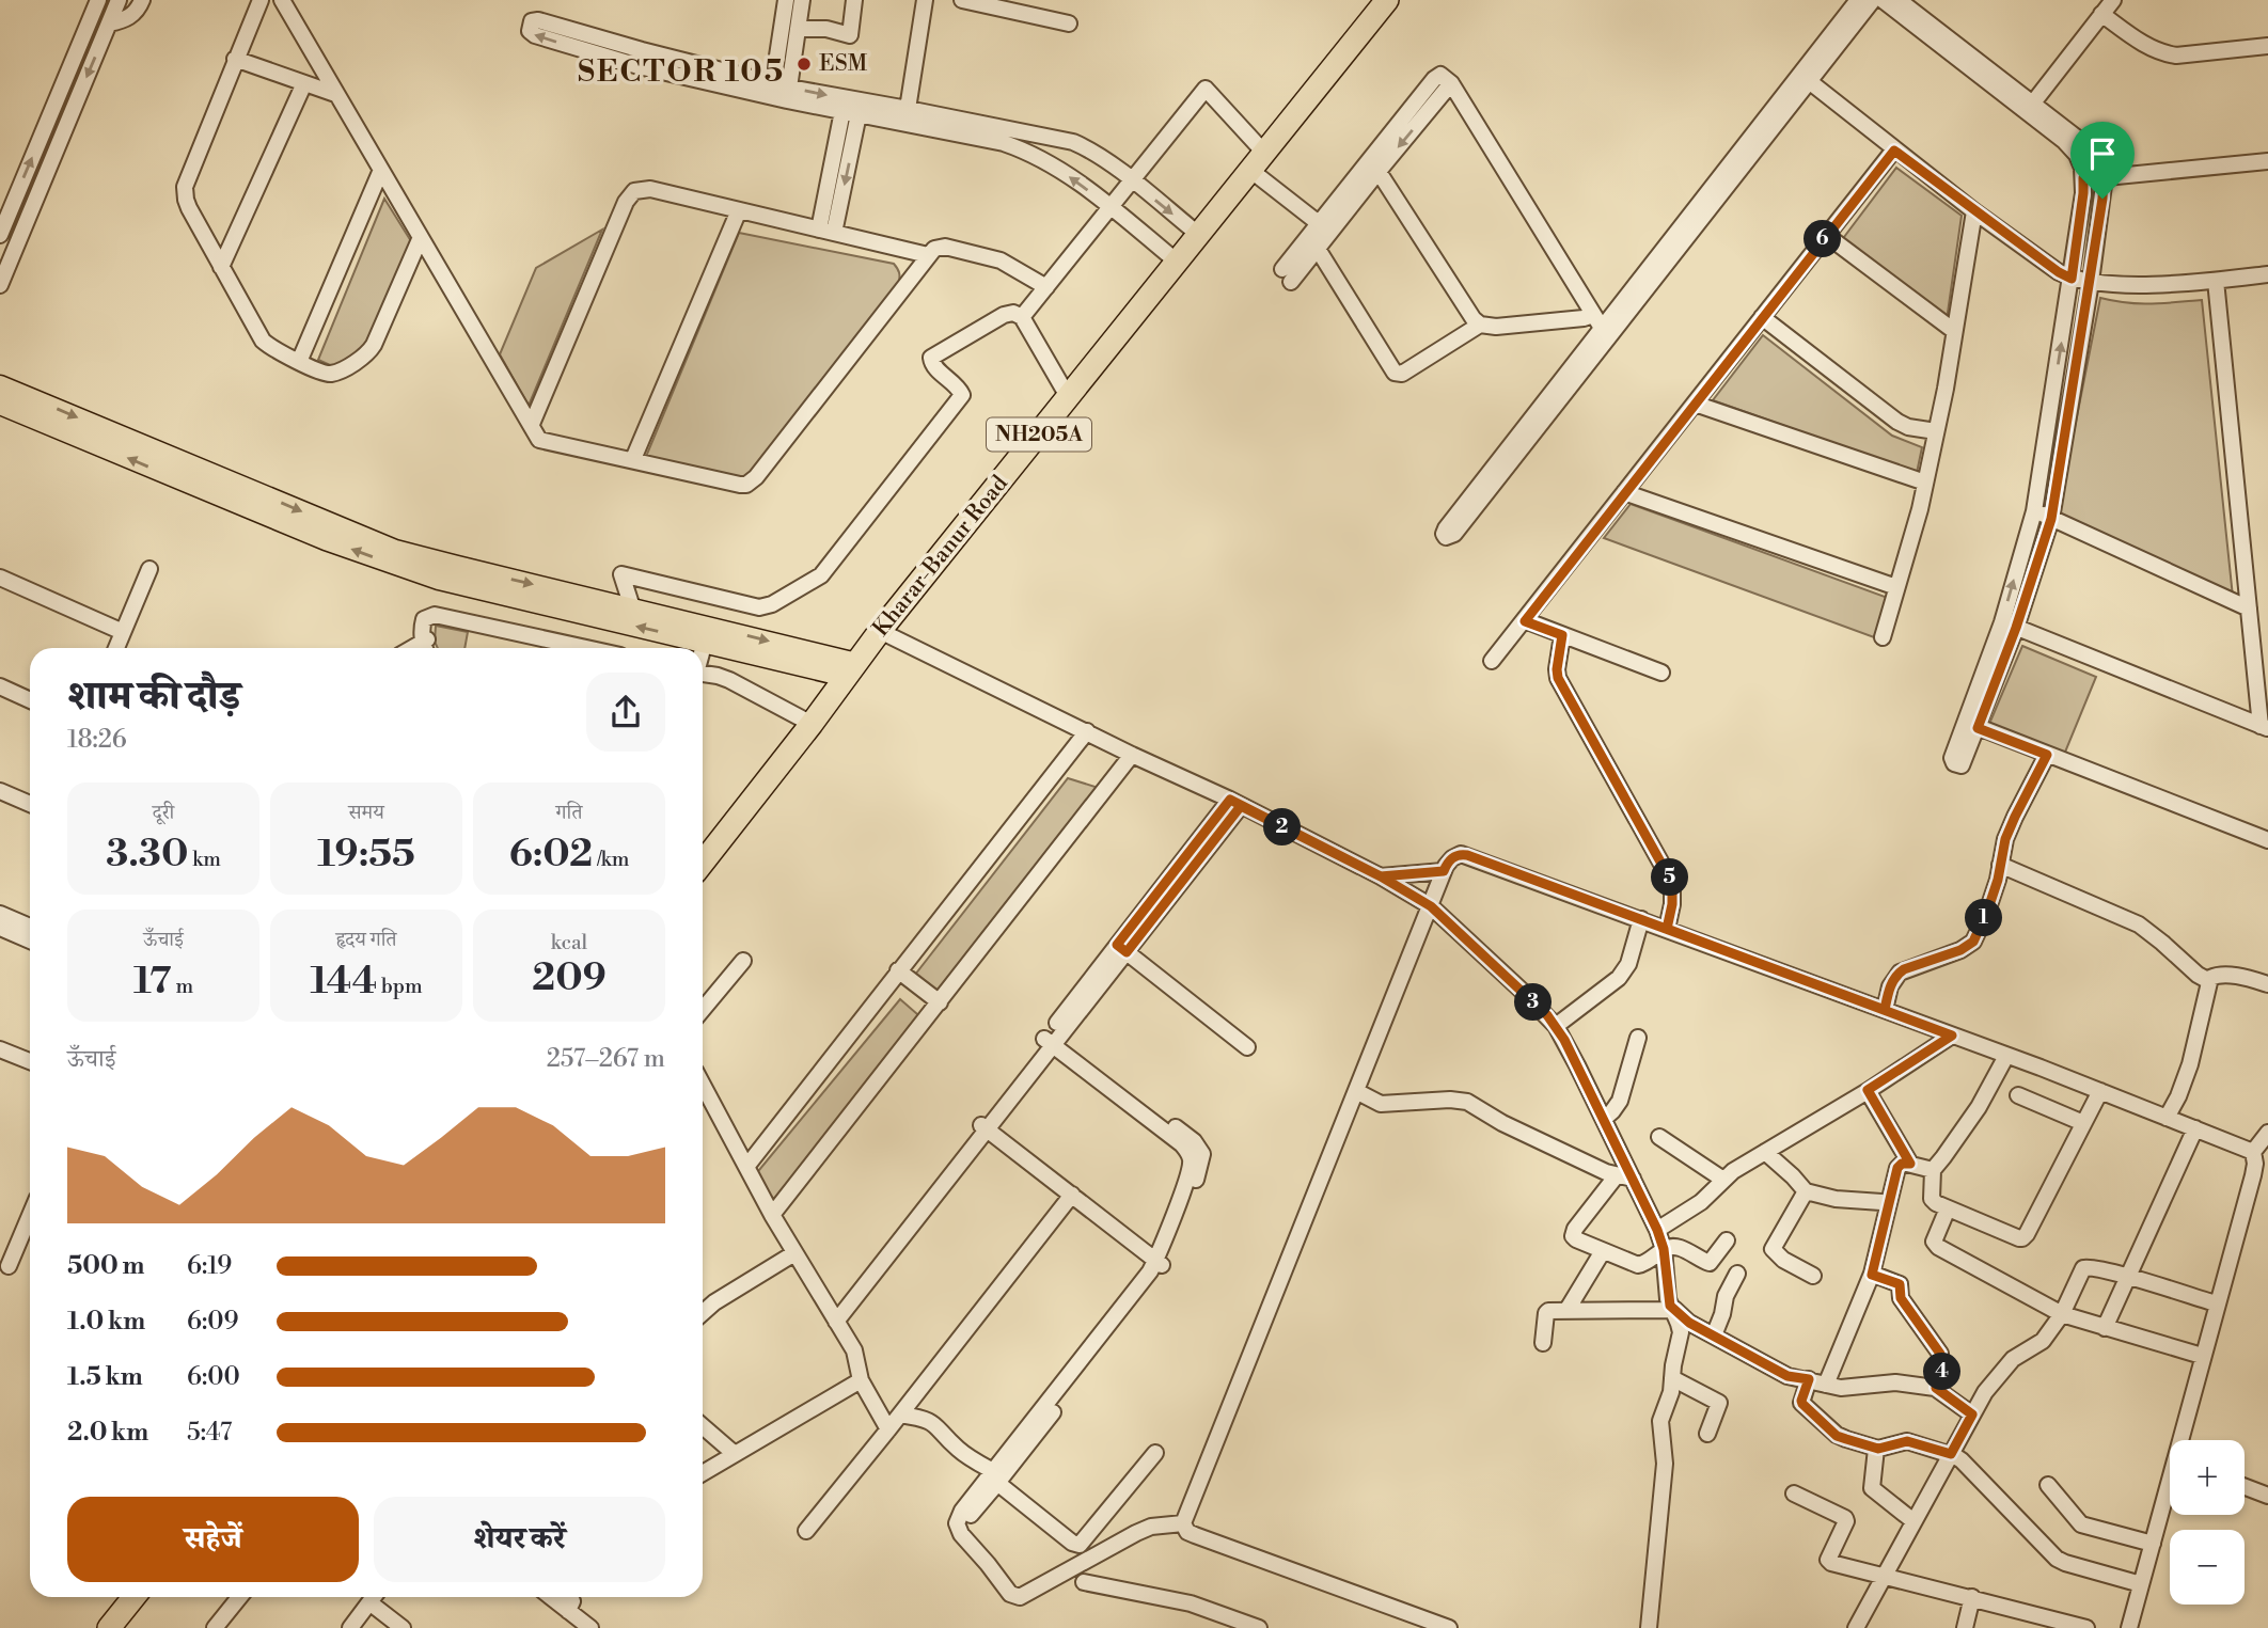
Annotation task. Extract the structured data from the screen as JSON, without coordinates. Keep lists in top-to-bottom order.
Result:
{
  "streets": {
    "highway": ["NH205A", "Kharar-Banur Road"]
  },
  "districts": ["SECTOR 105"],
  "places": ["ESM"],
  "page": {
    "pins": [
      "6",
      "2",
      "5",
      "1",
      "3",
      "4"
    ],
    "heading": ["शाम की दौड़", "18:26"],
    "stats": [
      ["दूरी", "3.30 km"],
      ["समय", "19:55"],
      ["गति", "6:02 /km"],
      ["ऊँचाई", "17 m"],
      ["हृदय गति", "144 bpm"],
      ["kcal", "209"]
    ],
    "chart": ["ऊँचाई", "257–267 m"],
    "list": [
      {
        "name": "500 m",
        "note": "6:19"
      },
      {
        "name": "1.0 km",
        "note": "6:09"
      },
      {
        "name": "1.5 km",
        "note": "6:00"
      },
      {
        "name": "2.0 km",
        "note": "5:47"
      }
    ],
    "map_buttons": ["+", "−"],
    "buttons": ["सहेजें", "शेयर करें"]
  }
}
